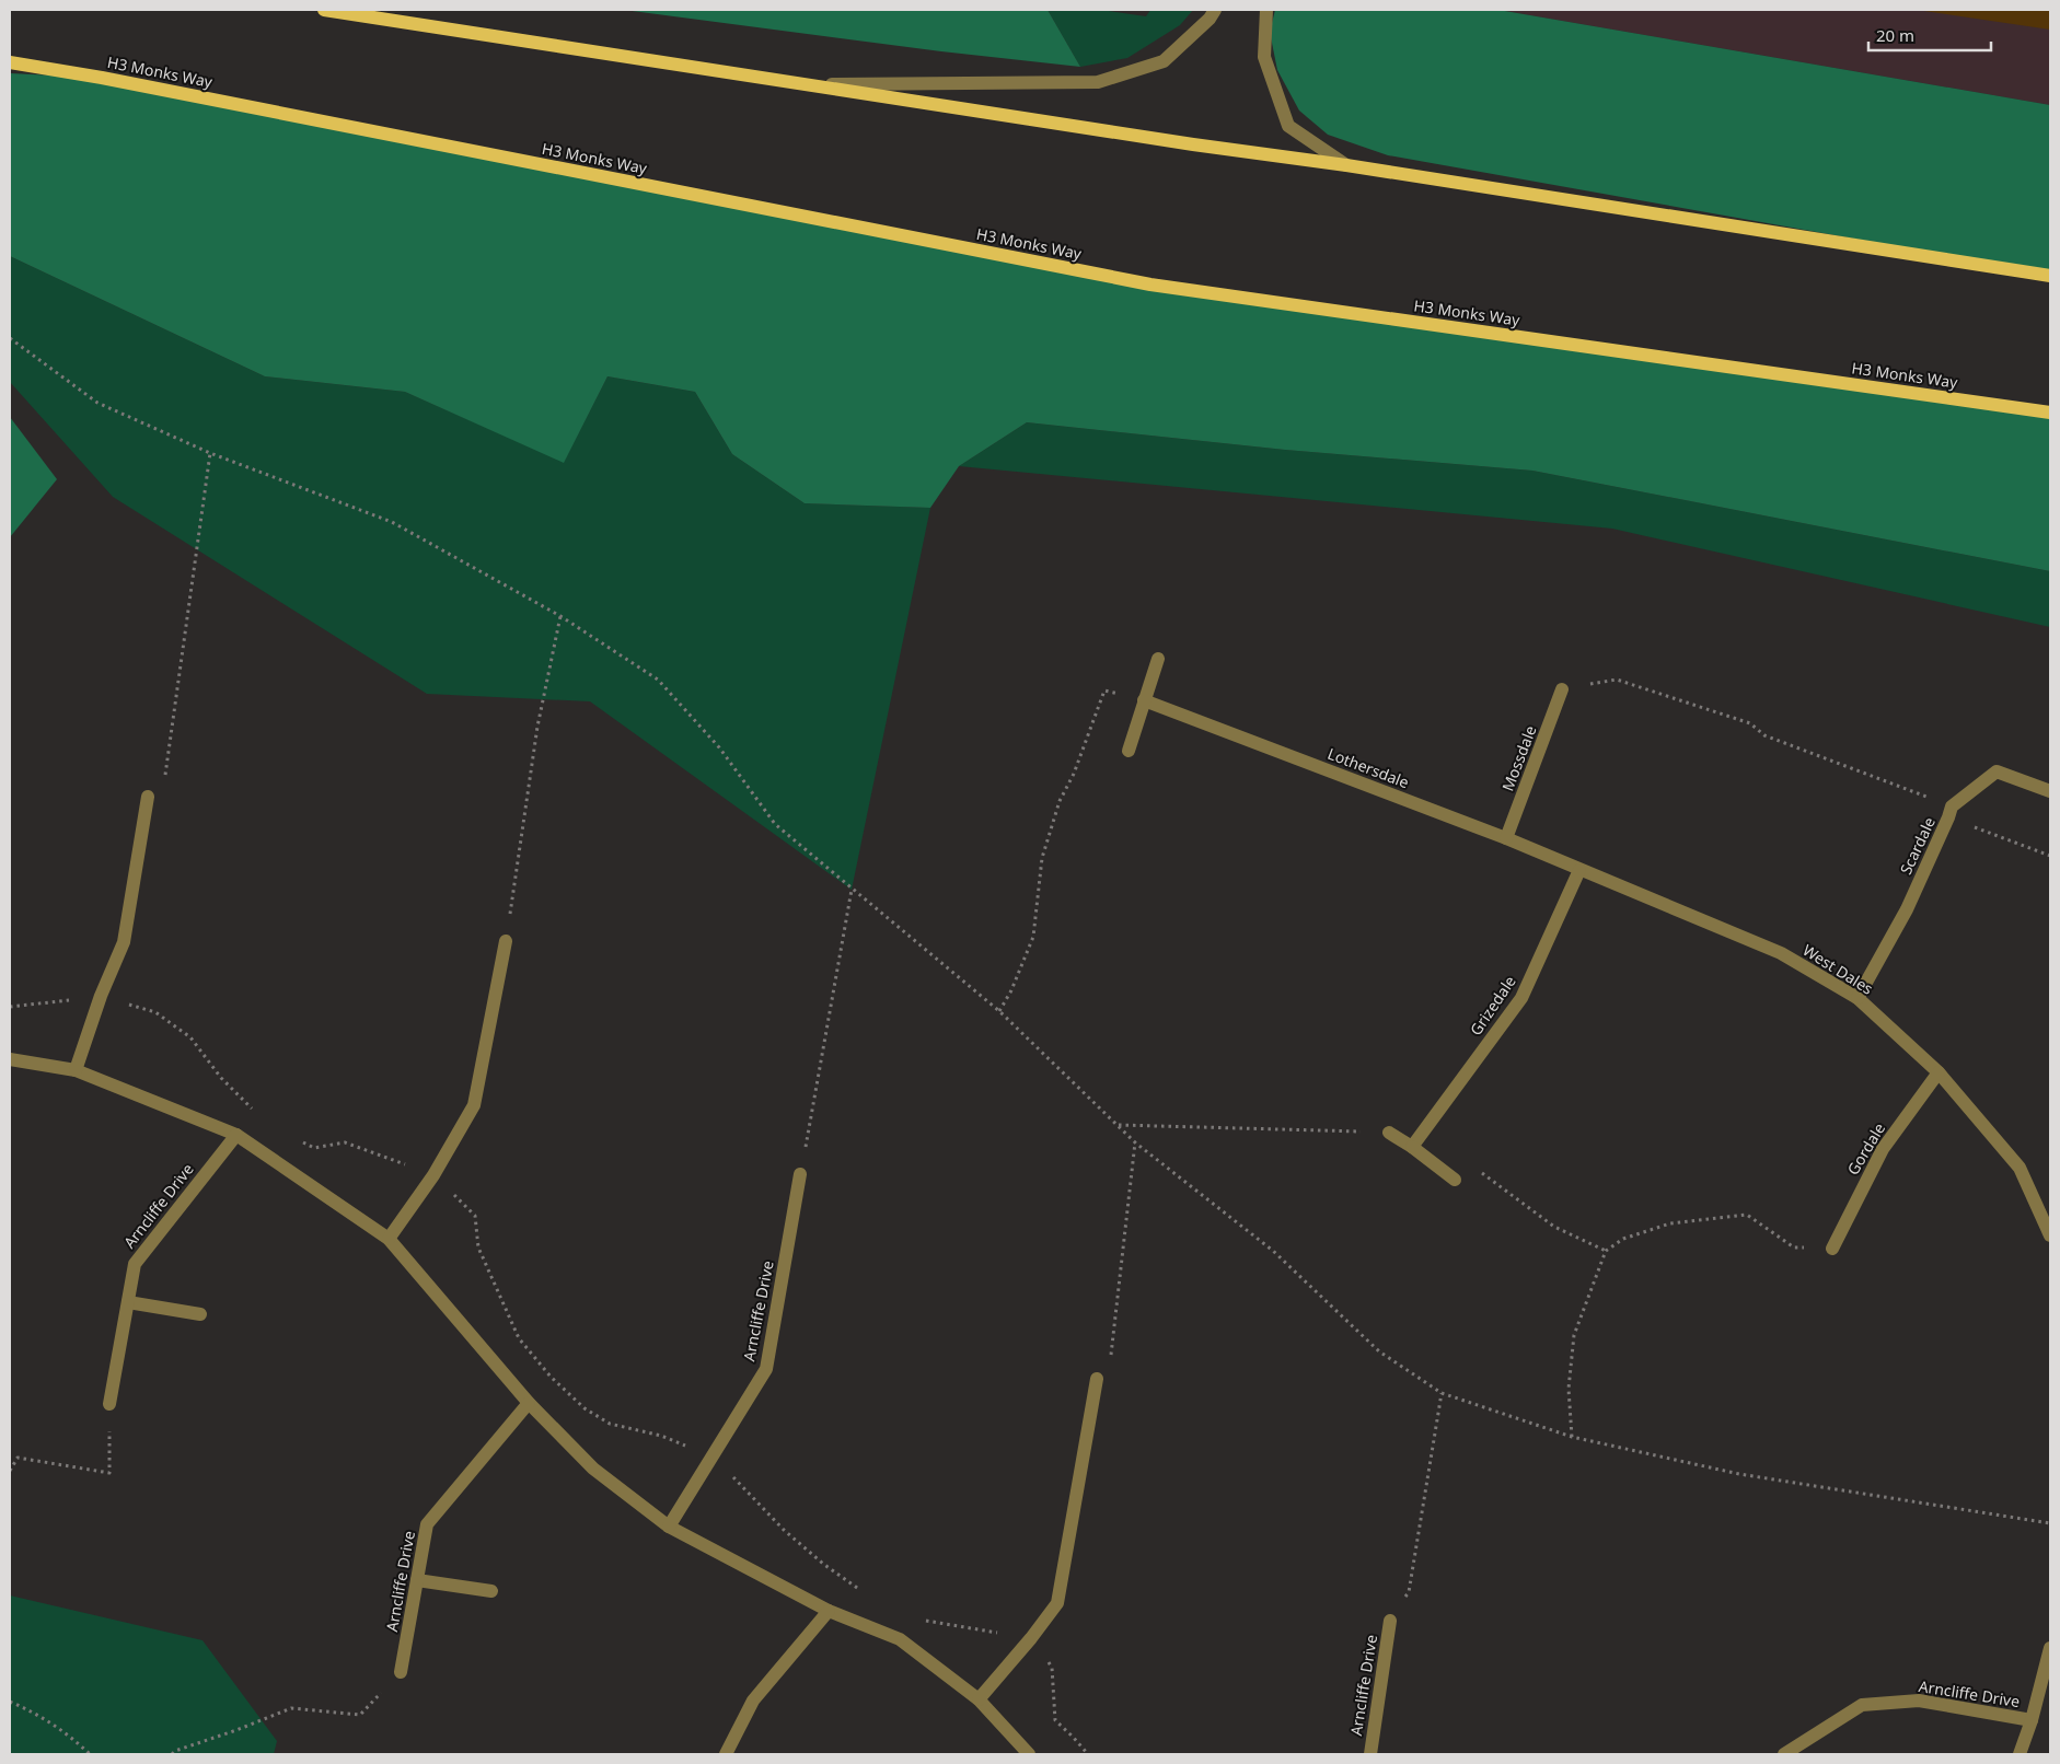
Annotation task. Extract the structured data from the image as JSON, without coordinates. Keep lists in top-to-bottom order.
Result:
{
  "streets": {
    "main road": ["H3 Monks Way"],
    "street": [
      "Mossdale",
      "Lothersdale",
      "Scardale",
      "West Dales",
      "Grizedale",
      "Gordale",
      "Arncliffe Drive"
    ]
  },
  "crossings": [
    ["Mossdale", "Lothersdale"],
    ["Lothersdale", "West Dales"],
    ["Lothersdale", "Grizedale"],
    ["Scardale", "West Dales"],
    ["West Dales", "Grizedale"],
    ["West Dales", "Gordale"]
  ],
  "scale_bar": "20 m"
}
